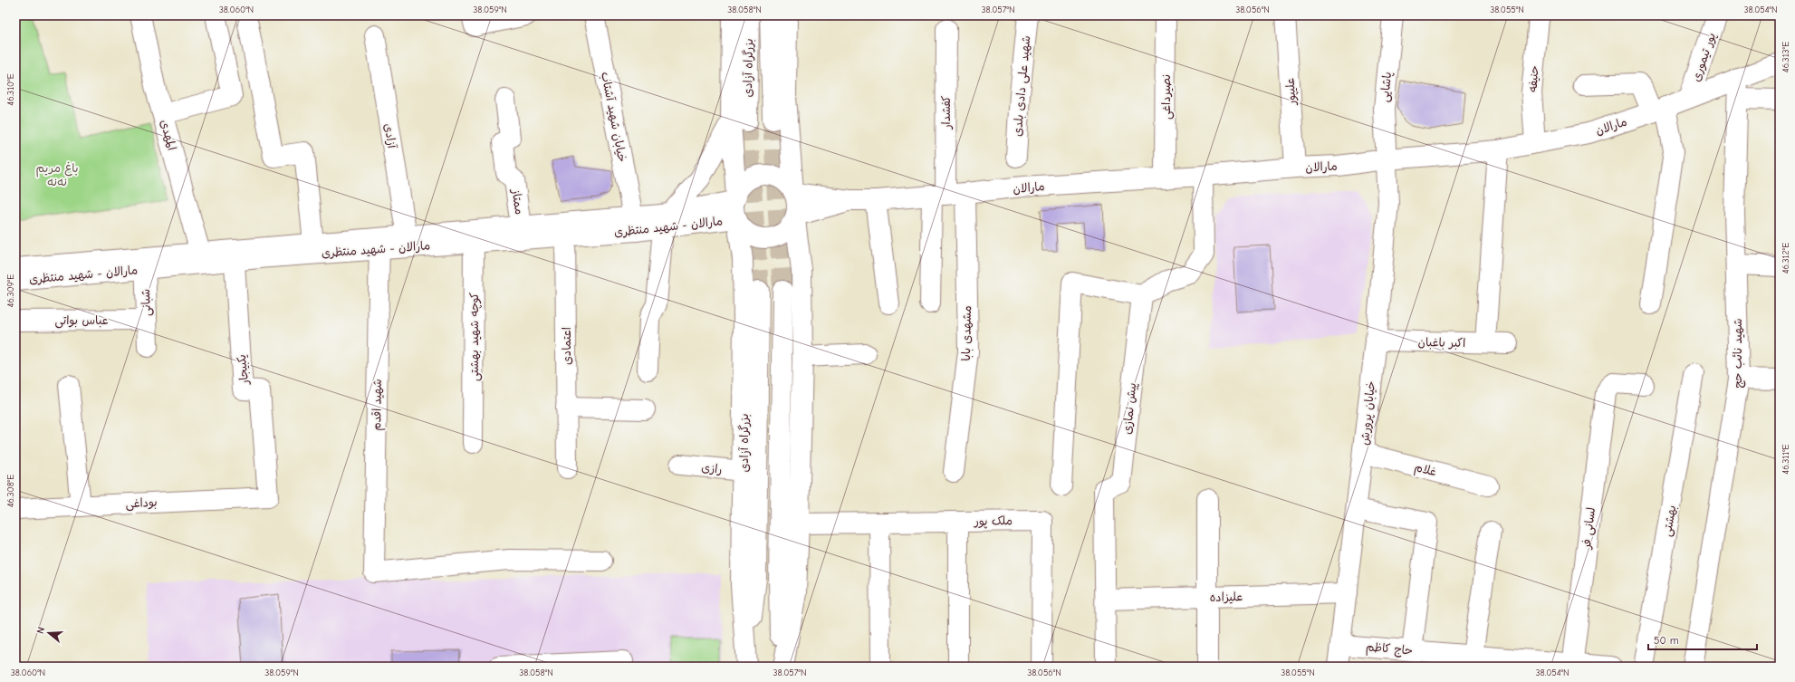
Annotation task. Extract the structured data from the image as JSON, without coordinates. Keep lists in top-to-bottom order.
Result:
{
  "streets": {
    "main road": [
      "پور تیموری",
      "بزرگراه آزادی",
      "حنیفه",
      "شهید علی دادی بلدی",
      "پاشایی",
      "علیپور",
      "نصیرداغی",
      "کفشدار",
      "خیابان شهید آشتاب",
      "مارالان",
      "المهدی",
      "آزادی",
      "ممتاز",
      "مارالان - شهید منتظری",
      "شبانی",
      "عباس بواتی",
      "مشهدی بابا",
      "کوچه شهید بهشتی",
      "اکبر باغبان",
      "اعتمادی",
      "شهید نائب حج",
      "یکبیجار",
      "شهید اقدم",
      "پیش نمازی",
      "خیابان پرورش",
      "رازی",
      "غلام",
      "بوداغی",
      "ملک پور",
      "بهشتی",
      "لسانی فر",
      "علیزاده",
      "حاج کاظم"
    ]
  },
  "crossings": [
    ["پور تیموری", "مارالان"],
    ["بزرگراه آزادی", "مارالان"],
    ["بزرگراه آزادی", "مارالان - شهید منتظری"],
    ["بزرگراه آزادی", "رازی"],
    ["حنیفه", "مارالان"],
    ["پاشایی", "مارالان"],
    ["پاشایی", "خیابان پرورش"],
    ["علیپور", "مارالان"],
    ["نصیرداغی", "مارالان"],
    ["کفشدار", "مارالان"],
    ["خیابان شهید آشتاب", "مارالان - شهید منتظری"],
    ["مارالان", "مارالان - شهید منتظری"],
    ["مارالان", "مشهدی بابا"],
    ["مارالان", "شهید نائب حج"],
    ["مارالان", "خیابان پرورش"],
    ["المهدی", "مارالان - شهید منتظری"],
    ["آزادی", "مارالان - شهید منتظری"],
    ["ممتاز", "مارالان - شهید منتظری"],
    ["مارالان - شهید منتظری", "شبانی"],
    ["مارالان - شهید منتظری", "کوچه شهید بهشتی"],
    ["مارالان - شهید منتظری", "اعتمادی"],
    ["مارالان - شهید منتظری", "یکبیجار"],
    ["مارالان - شهید منتظری", "شهید اقدم"],
    ["شبانی", "عباس بواتی"],
    ["اکبر باغبان", "خیابان پرورش"],
    ["یکبیجار", "بوداغی"],
    ["پیش نمازی", "علیزاده"],
    ["خیابان پرورش", "غلام"],
    ["خیابان پرورش", "علیزاده"],
    ["خیابان پرورش", "حاج کاظم"],
    ["لسانی فر", "حاج کاظم"]
  ],
  "parks": ["باغ مریم نه‌نه"],
  "scale_bar": "50 m",
  "north": "left",
  "coordinates": [
    "38.060°N",
    "38.059°N",
    "38.058°N",
    "38.057°N",
    "38.056°N",
    "38.055°N",
    "38.054°N",
    "46.313°E",
    "46.310°E",
    "46.312°E",
    "46.309°E",
    "46.311°E",
    "46.308°E"
  ]
}
